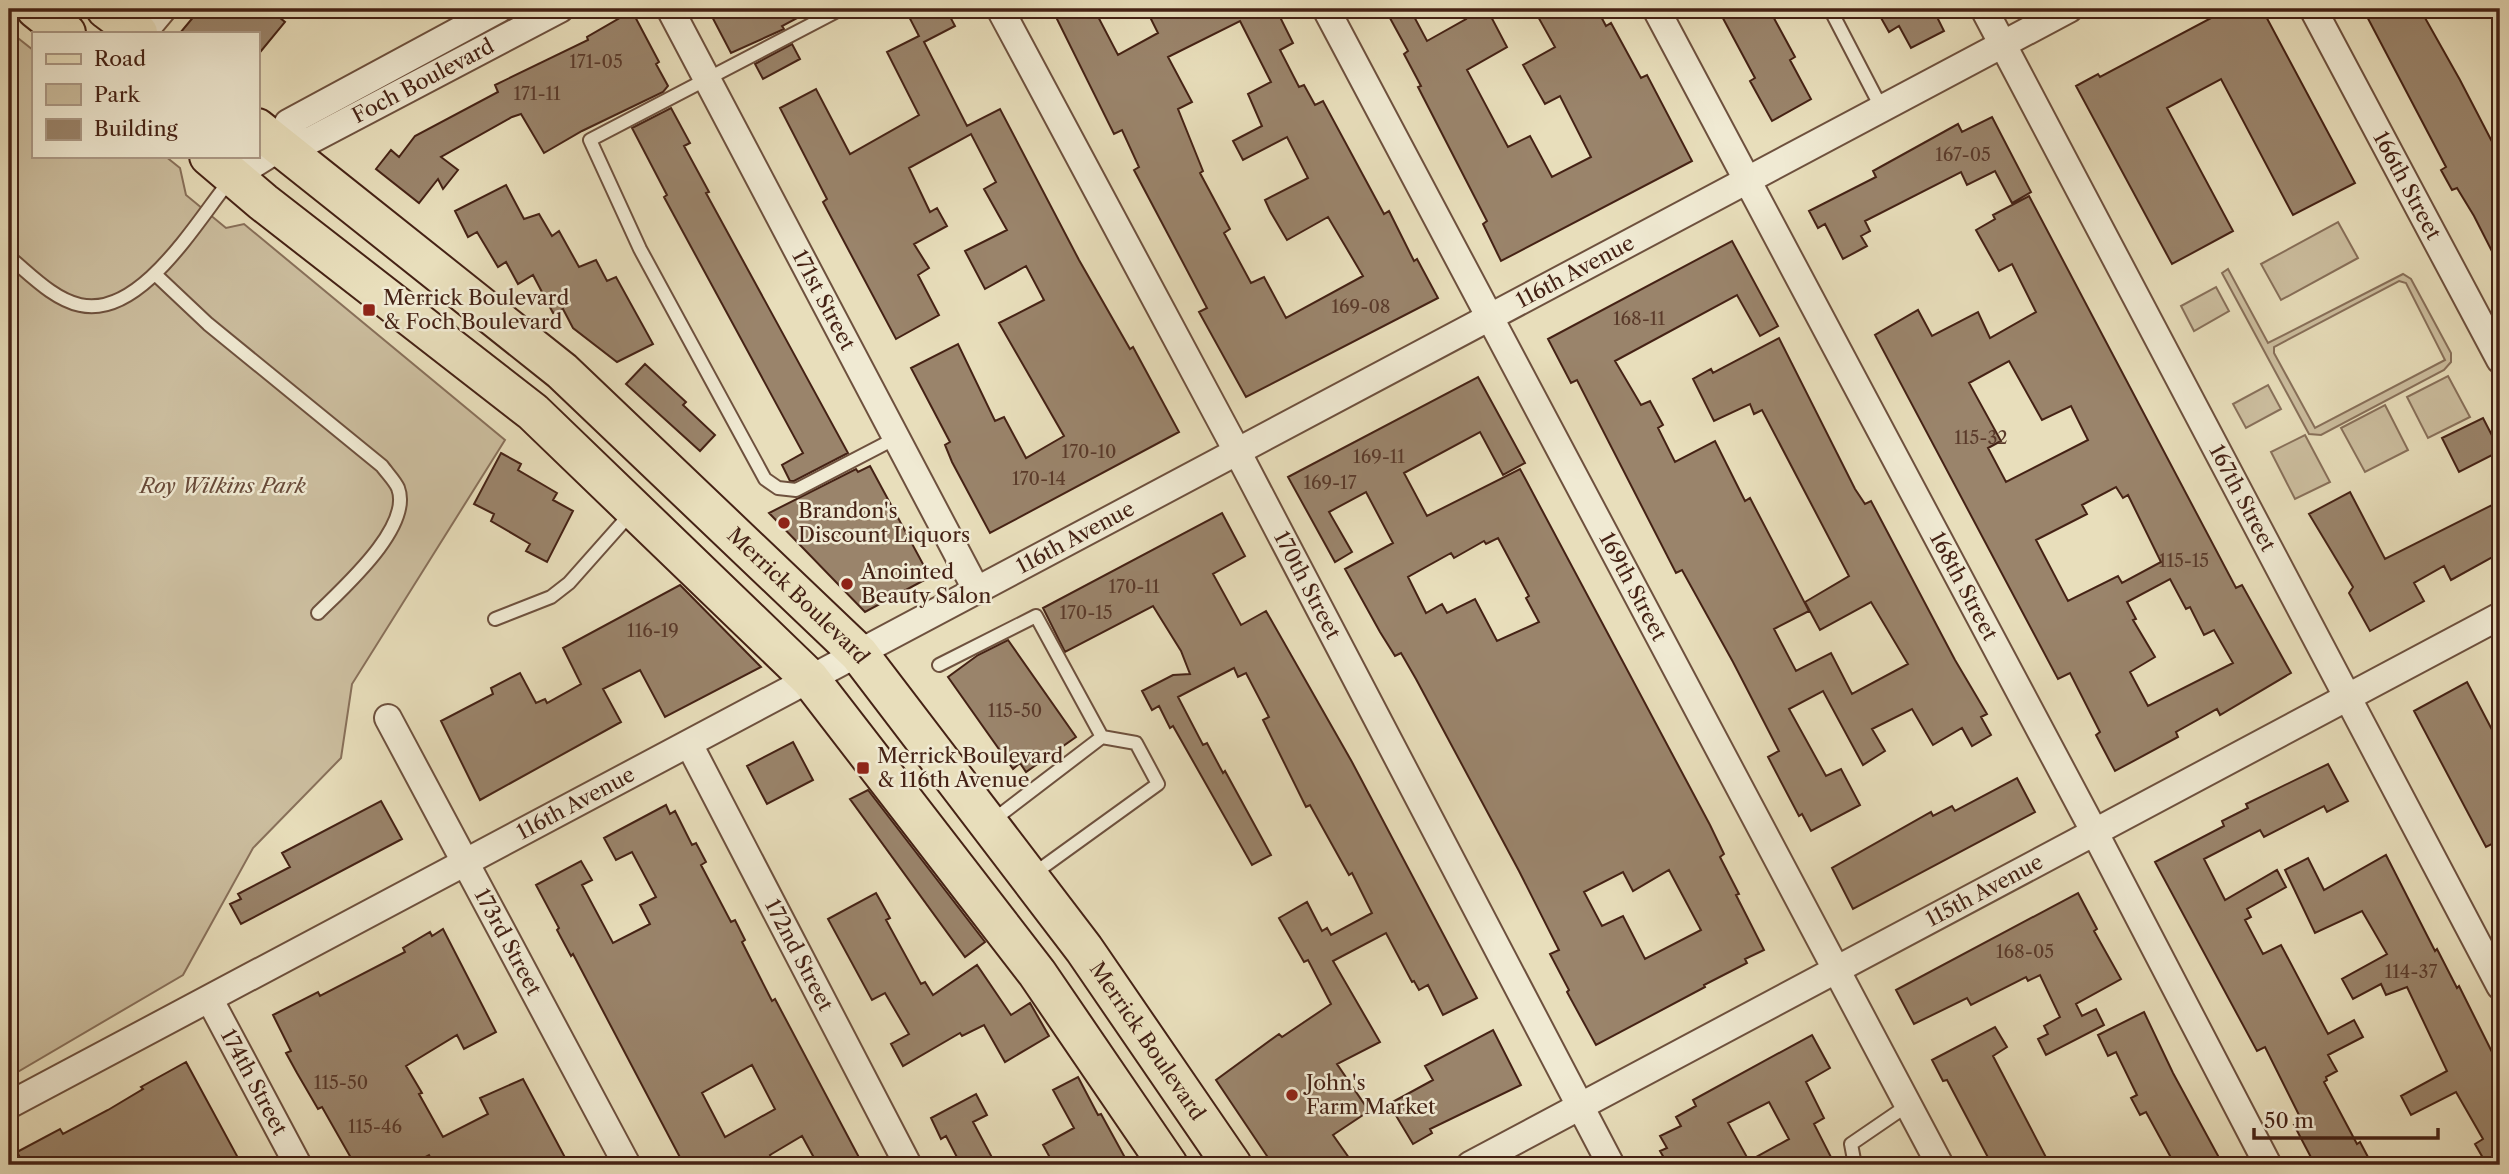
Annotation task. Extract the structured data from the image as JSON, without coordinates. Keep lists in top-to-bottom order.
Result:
{
  "streets": {
    "main road": ["Merrick Boulevard"],
    "street": [
      "Foch Boulevard",
      "166th Street",
      "116th Avenue",
      "171st Street",
      "167th Street",
      "170th Street",
      "168th Street",
      "169th Street",
      "115th Avenue",
      "173rd Street",
      "172nd Street",
      "174th Street"
    ]
  },
  "crossings": [
    ["Foch Boulevard", "Merrick Boulevard"],
    ["116th Avenue", "171st Street"],
    ["116th Avenue", "167th Street"],
    ["116th Avenue", "170th Street"],
    ["116th Avenue", "168th Street"],
    ["116th Avenue", "169th Street"],
    ["116th Avenue", "Merrick Boulevard"],
    ["116th Avenue", "173rd Street"],
    ["116th Avenue", "172nd Street"],
    ["116th Avenue", "174th Street"],
    ["167th Street", "115th Avenue"],
    ["170th Street", "115th Avenue"],
    ["168th Street", "115th Avenue"],
    ["169th Street", "115th Avenue"]
  ],
  "parks": ["Roy Wilkins Park"],
  "places": {
    "transit": ["Merrick Boulevard & Foch Boulevard", "Merrick Boulevard & 116th Avenue"],
    "other": ["Brandon's Discount Liquors", "Anointed Beauty Salon", "John's Farm Market"]
  },
  "house_numbers": [
    "171-05",
    "171-11",
    "167-05",
    "169-08",
    "168-11",
    "115-32",
    "170-10",
    "169-11",
    "170-14",
    "169-17",
    "115-15",
    "170-11",
    "170-15",
    "116-19",
    "115-50",
    "168-05",
    "114-37",
    "115-50",
    "115-46"
  ],
  "legend": ["Road", "Park", "Building"],
  "scale_bar": "50 m"
}
